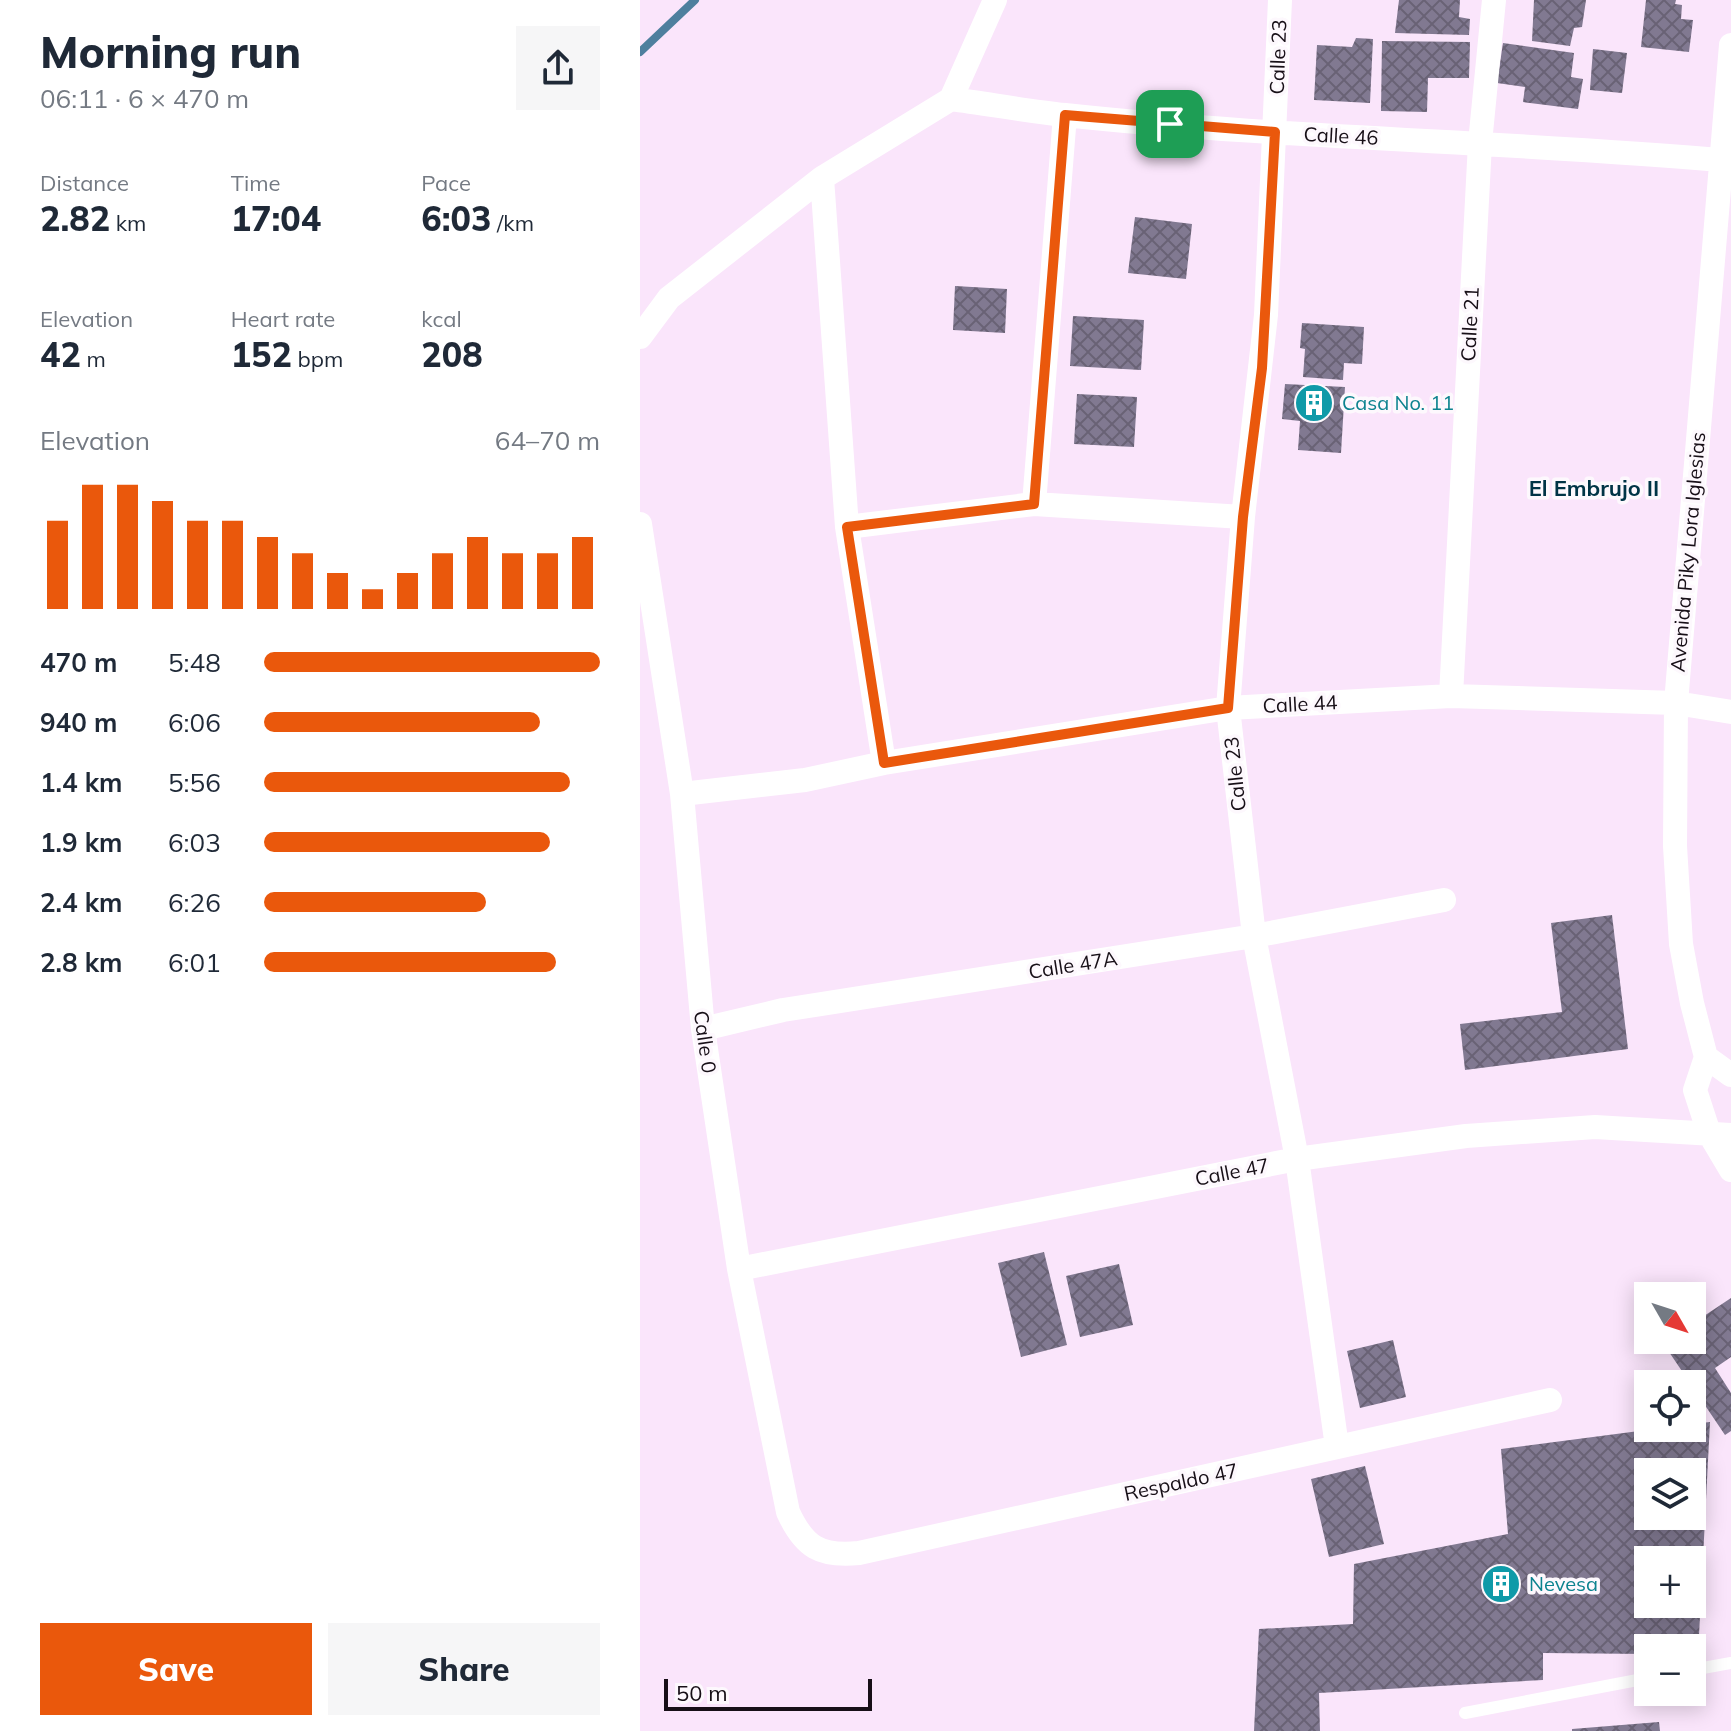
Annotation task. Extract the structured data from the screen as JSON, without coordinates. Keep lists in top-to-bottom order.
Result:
{
  "streets": {
    "street": [
      "Calle 23",
      "Calle 46",
      "Calle 21",
      "Avenida Piky Lora Iglesias",
      "Calle 44",
      "Calle 47A",
      "Calle 0",
      "Calle 47",
      "Respaldo 47"
    ]
  },
  "crossings": [
    ["Calle 23", "Calle 46"],
    ["Calle 23", "Calle 44"],
    ["Calle 23", "Calle 47A"],
    ["Calle 23", "Calle 47"],
    ["Calle 23", "Respaldo 47"],
    ["Calle 46", "Calle 21"],
    ["Calle 46", "Avenida Piky Lora Iglesias"],
    ["Calle 21", "Calle 44"],
    ["Avenida Piky Lora Iglesias", "Calle 44"],
    ["Avenida Piky Lora Iglesias", "Calle 47"],
    ["Calle 44", "Calle 0"],
    ["Calle 47A", "Calle 0"],
    ["Calle 0", "Calle 47"],
    ["Calle 0", "Respaldo 47"]
  ],
  "districts": ["El Embrujo II"],
  "places": {
    "building": ["Casa No. 11", "Nevesa"]
  },
  "scale_bar": "50 m",
  "north": "bottom right",
  "page": {
    "heading": ["Morning run", "06:11 · 6 × 470 m"],
    "stats": [
      ["Distance", "2.82 km"],
      ["Time", "17:04"],
      ["Pace", "6:03 /km"],
      ["Elevation", "42 m"],
      ["Heart rate", "152 bpm"],
      ["kcal", "208"]
    ],
    "chart": ["Elevation", "64–70 m"],
    "list": [
      {
        "name": "470 m",
        "note": "5:48"
      },
      {
        "name": "940 m",
        "note": "6:06"
      },
      {
        "name": "1.4 km",
        "note": "5:56"
      },
      {
        "name": "1.9 km",
        "note": "6:03"
      },
      {
        "name": "2.4 km",
        "note": "6:26"
      },
      {
        "name": "2.8 km",
        "note": "6:01"
      }
    ],
    "map_buttons": ["+", "−"],
    "buttons": ["Save", "Share"],
    "scale": "50 m"
  }
}
